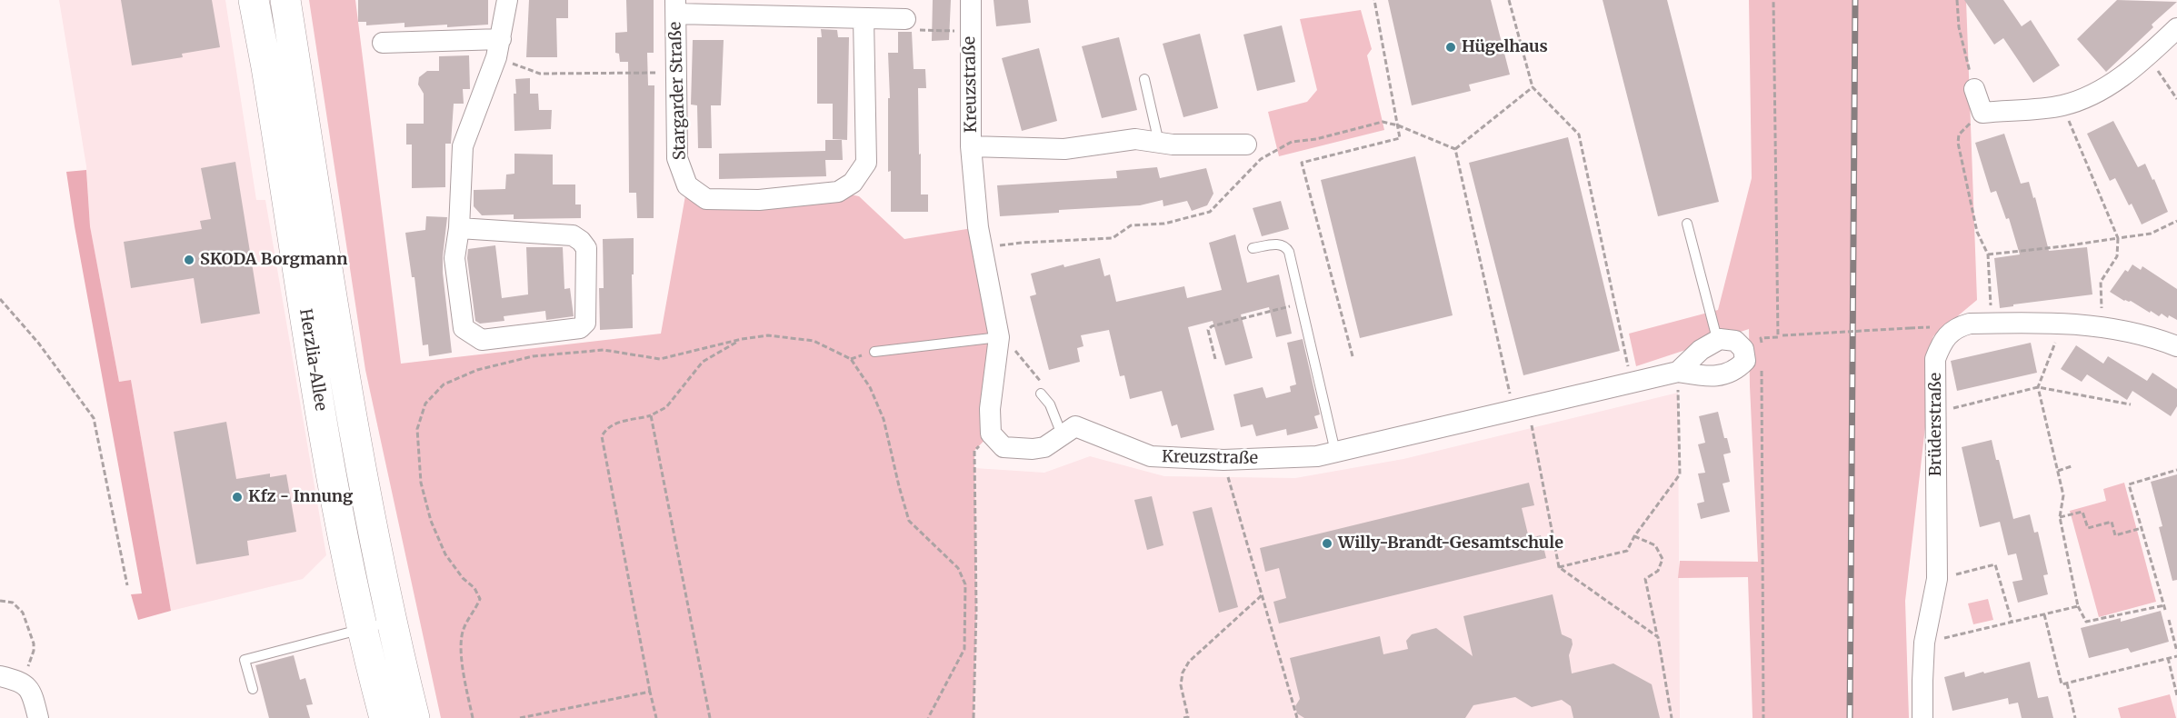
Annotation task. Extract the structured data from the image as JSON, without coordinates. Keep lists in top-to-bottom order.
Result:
{
  "streets": {
    "main road": ["Herzlia-Allee"],
    "street": ["Kreuzstraße", "Stargarder Straße", "Brüderstraße"]
  },
  "places": [
    "Hügelhaus",
    "SKODA Borgmann",
    "Kfz - Innung",
    "Willy-Brandt-Gesamtschule"
  ]
}
